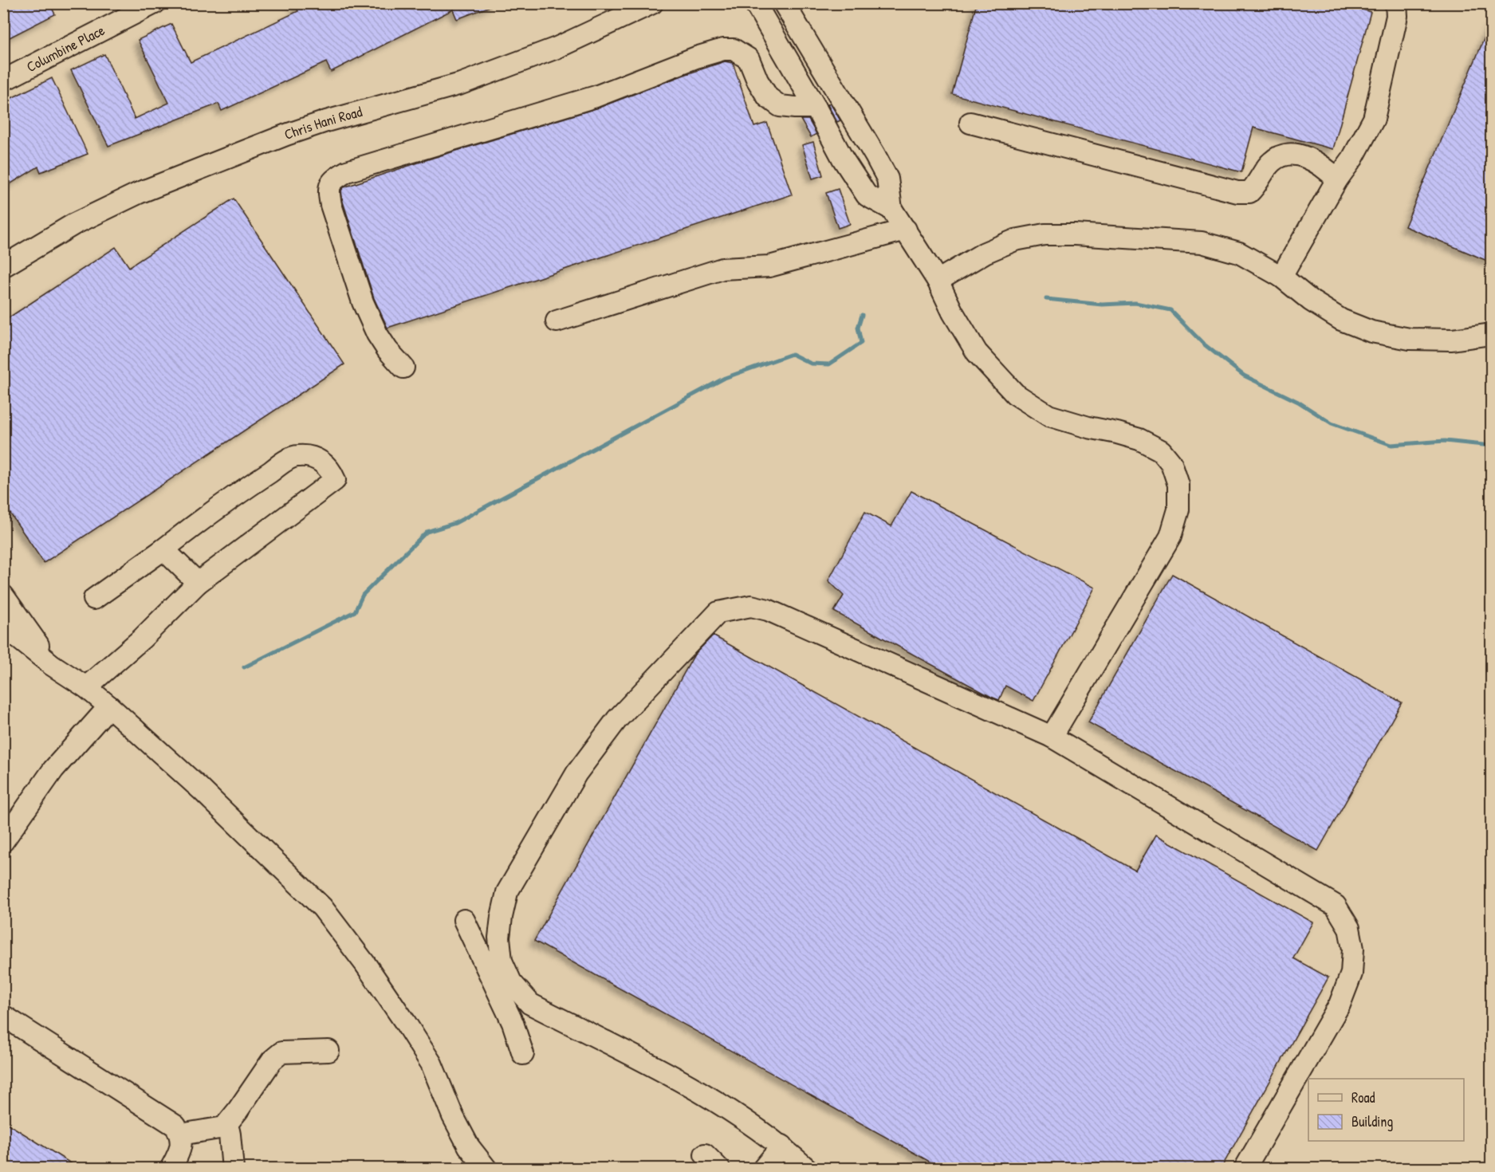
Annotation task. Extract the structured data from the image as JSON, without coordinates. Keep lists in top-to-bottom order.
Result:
{
  "streets": {
    "street": ["Columbine Place", "Chris Hani Road"]
  },
  "legend": ["Road", "Building"]
}
